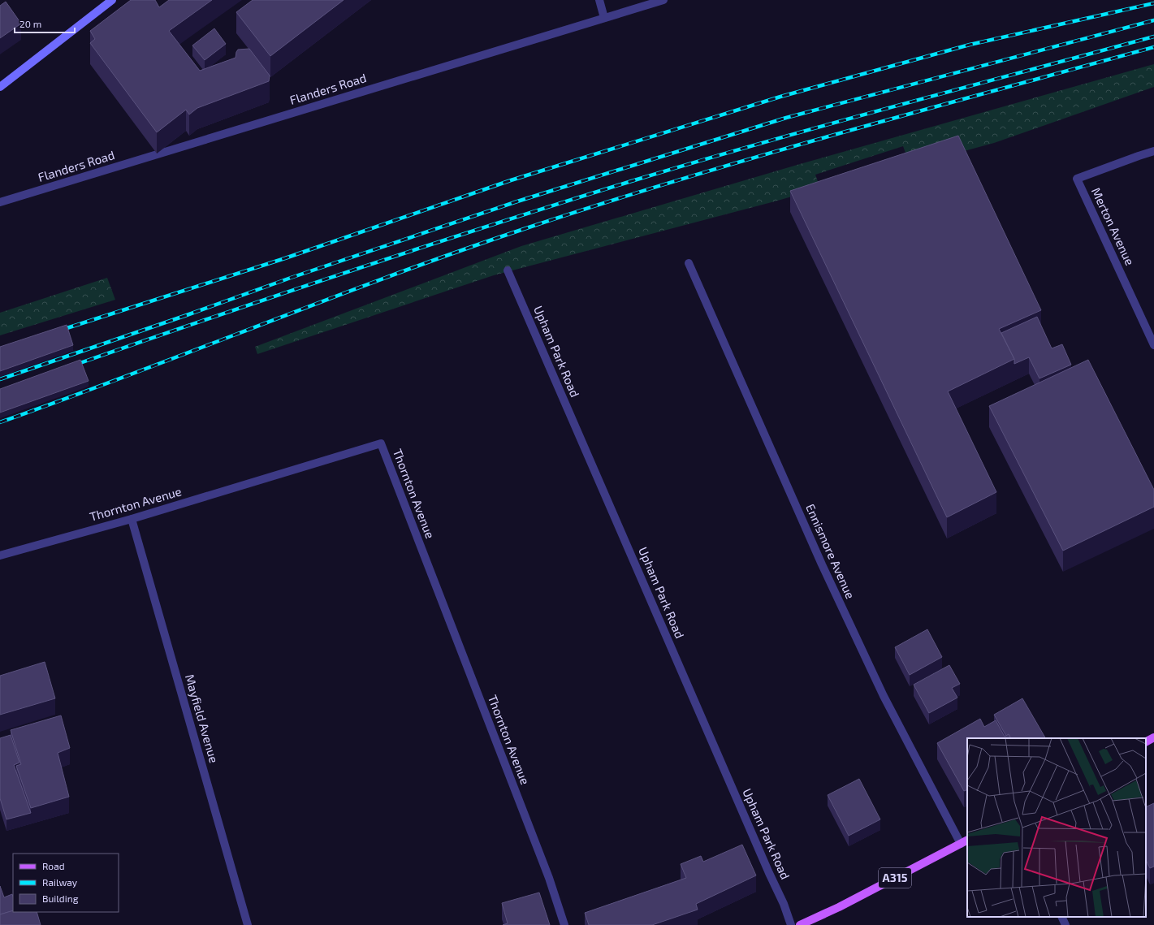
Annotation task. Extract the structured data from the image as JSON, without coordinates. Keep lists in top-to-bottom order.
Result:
{
  "streets": {
    "main road": ["A315"],
    "street": [
      "Flanders Road",
      "Merton Avenue",
      "Upham Park Road",
      "Thornton Avenue",
      "Ennismore Avenue",
      "Mayfield Avenue"
    ]
  },
  "crossings": [
    ["Thornton Avenue", "Mayfield Avenue"],
    ["Ennismore Avenue", "A315"]
  ],
  "legend": ["Road", "Railway", "Building"],
  "scale_bar": "20 m"
}
